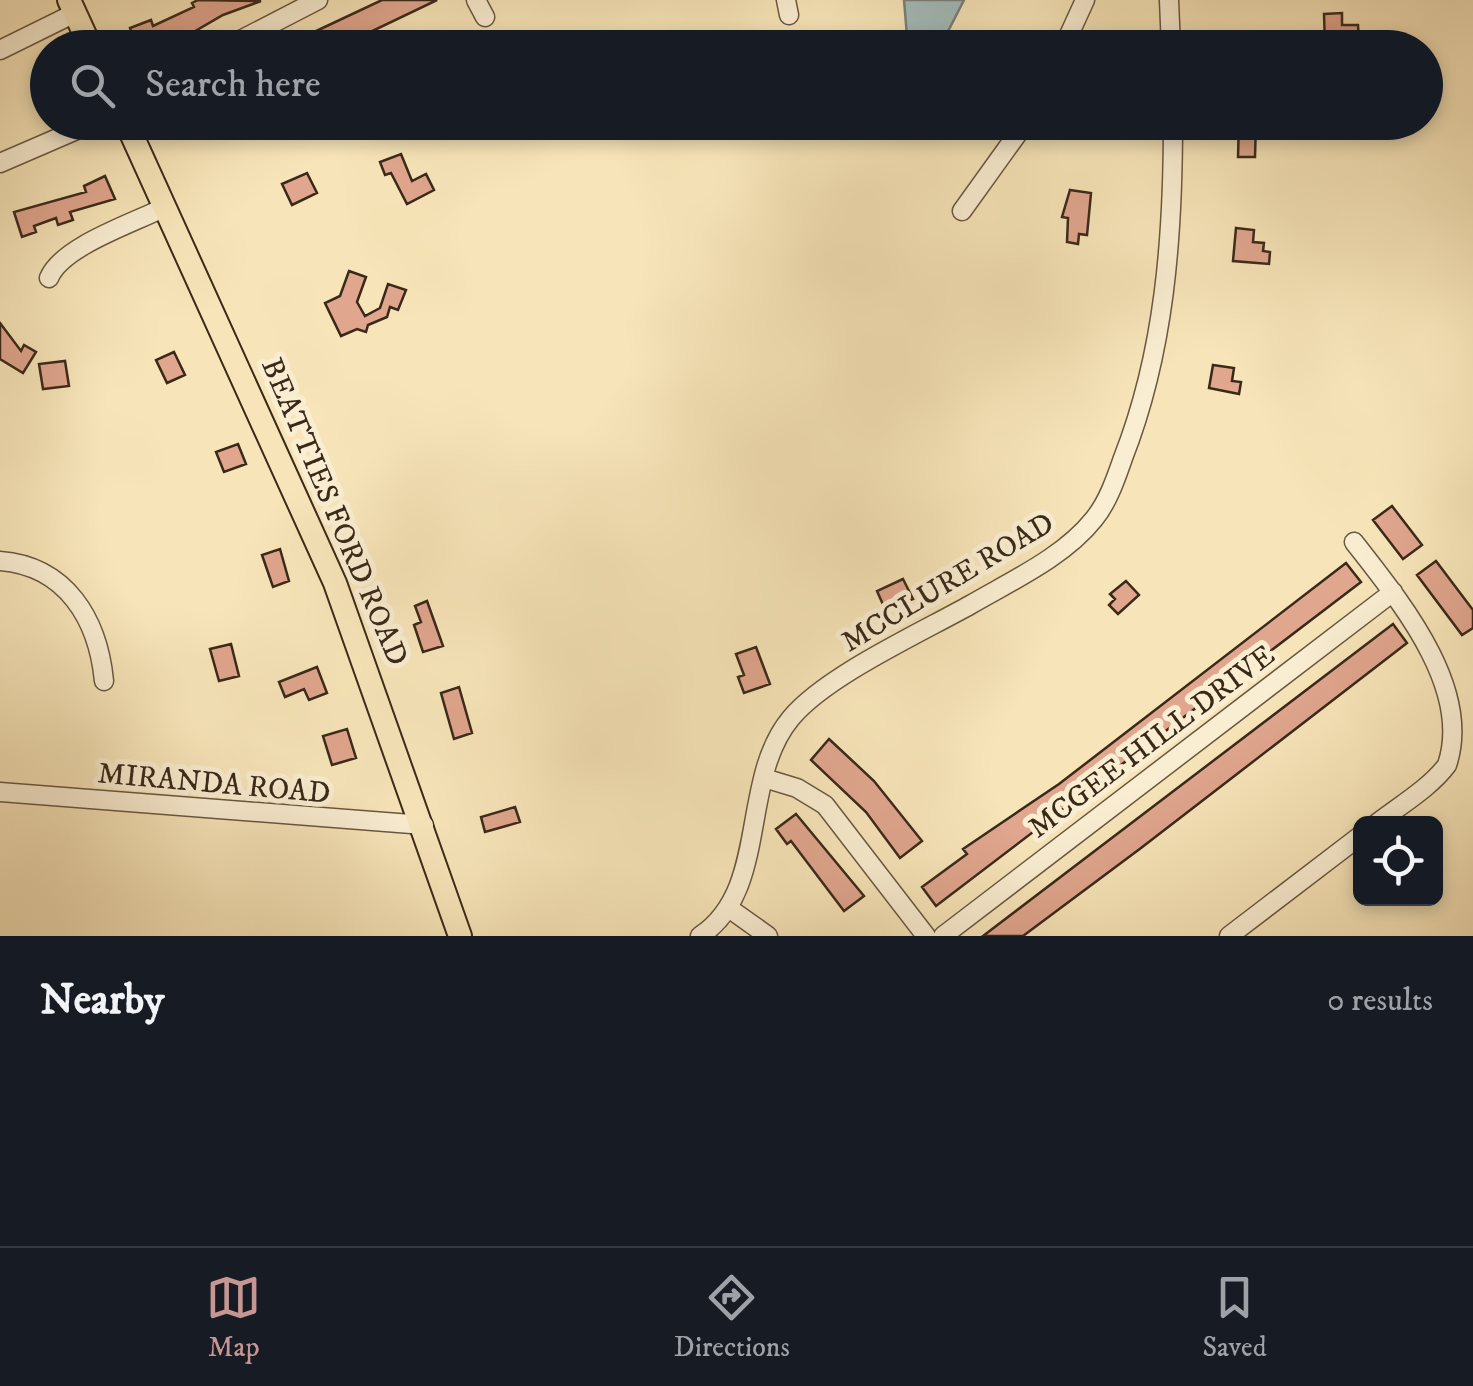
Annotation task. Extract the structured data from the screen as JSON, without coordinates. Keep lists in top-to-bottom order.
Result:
{
  "streets": {
    "main road": ["BEATTIES FORD ROAD"],
    "street": ["MCCLURE ROAD", "MCGEE HILL DRIVE", "MIRANDA ROAD"]
  },
  "crossings": [
    ["BEATTIES FORD ROAD", "MIRANDA ROAD"]
  ],
  "page": {
    "search": "Search here",
    "heading": ["Nearby", "0 results"],
    "nav": ["Map", "Directions", "Saved"]
  }
}
